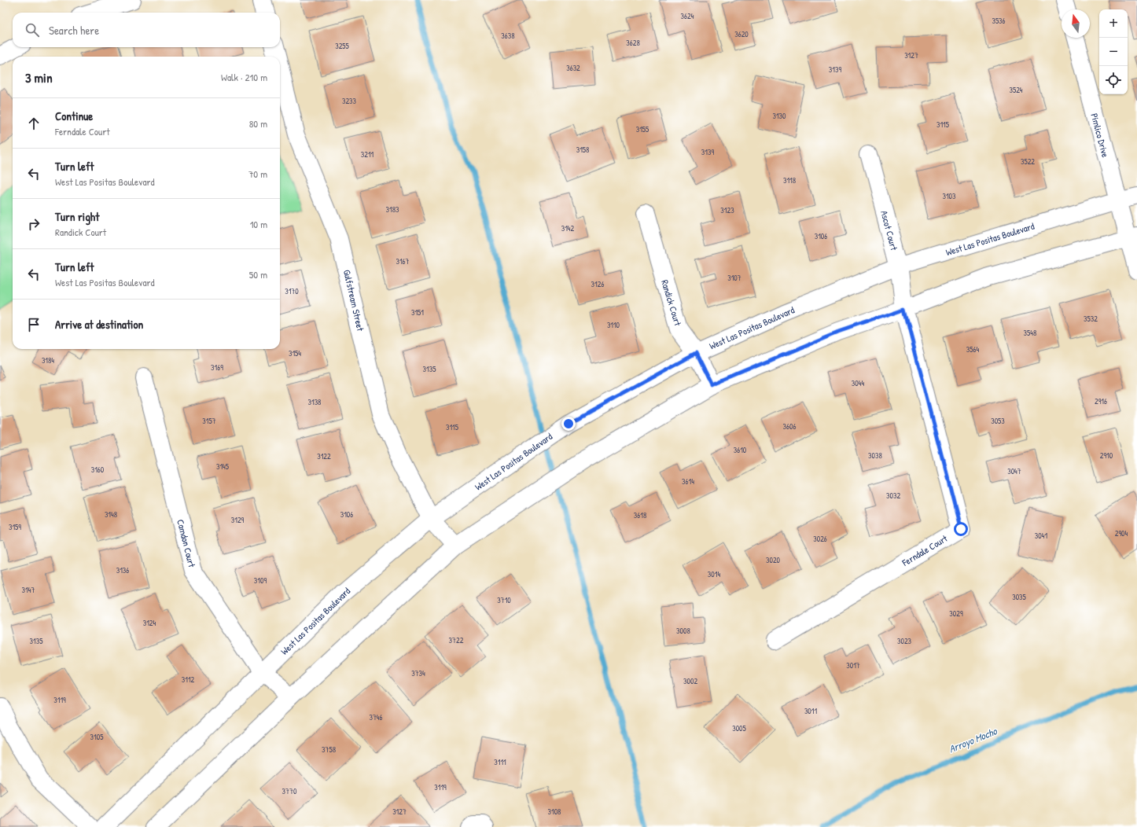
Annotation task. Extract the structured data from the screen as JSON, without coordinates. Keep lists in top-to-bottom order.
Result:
{
  "streets": {
    "street": [
      "Pimlico Drive",
      "Ascot Court",
      "West Las Positas Boulevard",
      "Gulfstream Street",
      "Randick Court",
      "Camdon Court",
      "Ferndale Court"
    ]
  },
  "crossings": [
    ["Pimlico Drive", "West Las Positas Boulevard"],
    ["Ascot Court", "West Las Positas Boulevard"],
    ["Ascot Court", "Ferndale Court"],
    ["West Las Positas Boulevard", "Gulfstream Street"],
    ["West Las Positas Boulevard", "Randick Court"],
    ["West Las Positas Boulevard", "Camdon Court"]
  ],
  "water": ["Arroyo Mocho"],
  "house_numbers": [
    "3624",
    "3536",
    "3620",
    "3638",
    "3628",
    "3255",
    "3127",
    "3632",
    "3139",
    "3524",
    "3233",
    "3130",
    "3115",
    "3155",
    "3158",
    "3139",
    "3211",
    "3522",
    "3118",
    "3103",
    "3183",
    "3123",
    "3142",
    "3106",
    "3167",
    "3107",
    "3126",
    "3170",
    "3151",
    "3532",
    "3110",
    "3548",
    "3564",
    "3154",
    "3184",
    "3169",
    "3135",
    "3044",
    "2916",
    "3138",
    "3157",
    "3053",
    "3606",
    "3115",
    "3610",
    "3038",
    "2910",
    "3122",
    "3145",
    "3160",
    "3047",
    "3614",
    "3032",
    "3148",
    "3106",
    "3618",
    "3129",
    "3159",
    "2904",
    "3041",
    "3026",
    "3020",
    "3136",
    "3014",
    "3109",
    "3147",
    "3035",
    "3710",
    "3029",
    "3124",
    "3008",
    "3722",
    "3135",
    "3023",
    "3017",
    "3734",
    "3112",
    "3002",
    "3119",
    "3011",
    "3746",
    "3005",
    "3105",
    "3758",
    "3111",
    "3119",
    "3770",
    "3127",
    "3108"
  ],
  "north": "top",
  "page": {
    "map_buttons": ["+", "−"],
    "search": "Search here",
    "heading": ["3 min", "Walk · 210 m"],
    "list": [
      ["Continue", "Ferndale Court", "80 m"],
      ["Turn left", "West Las Positas Boulevard", "70 m"],
      ["Turn right", "Randick Court", "10 m"],
      ["Turn left", "West Las Positas Boulevard", "50 m"],
      "Arrive at destination"
    ]
  }
}
